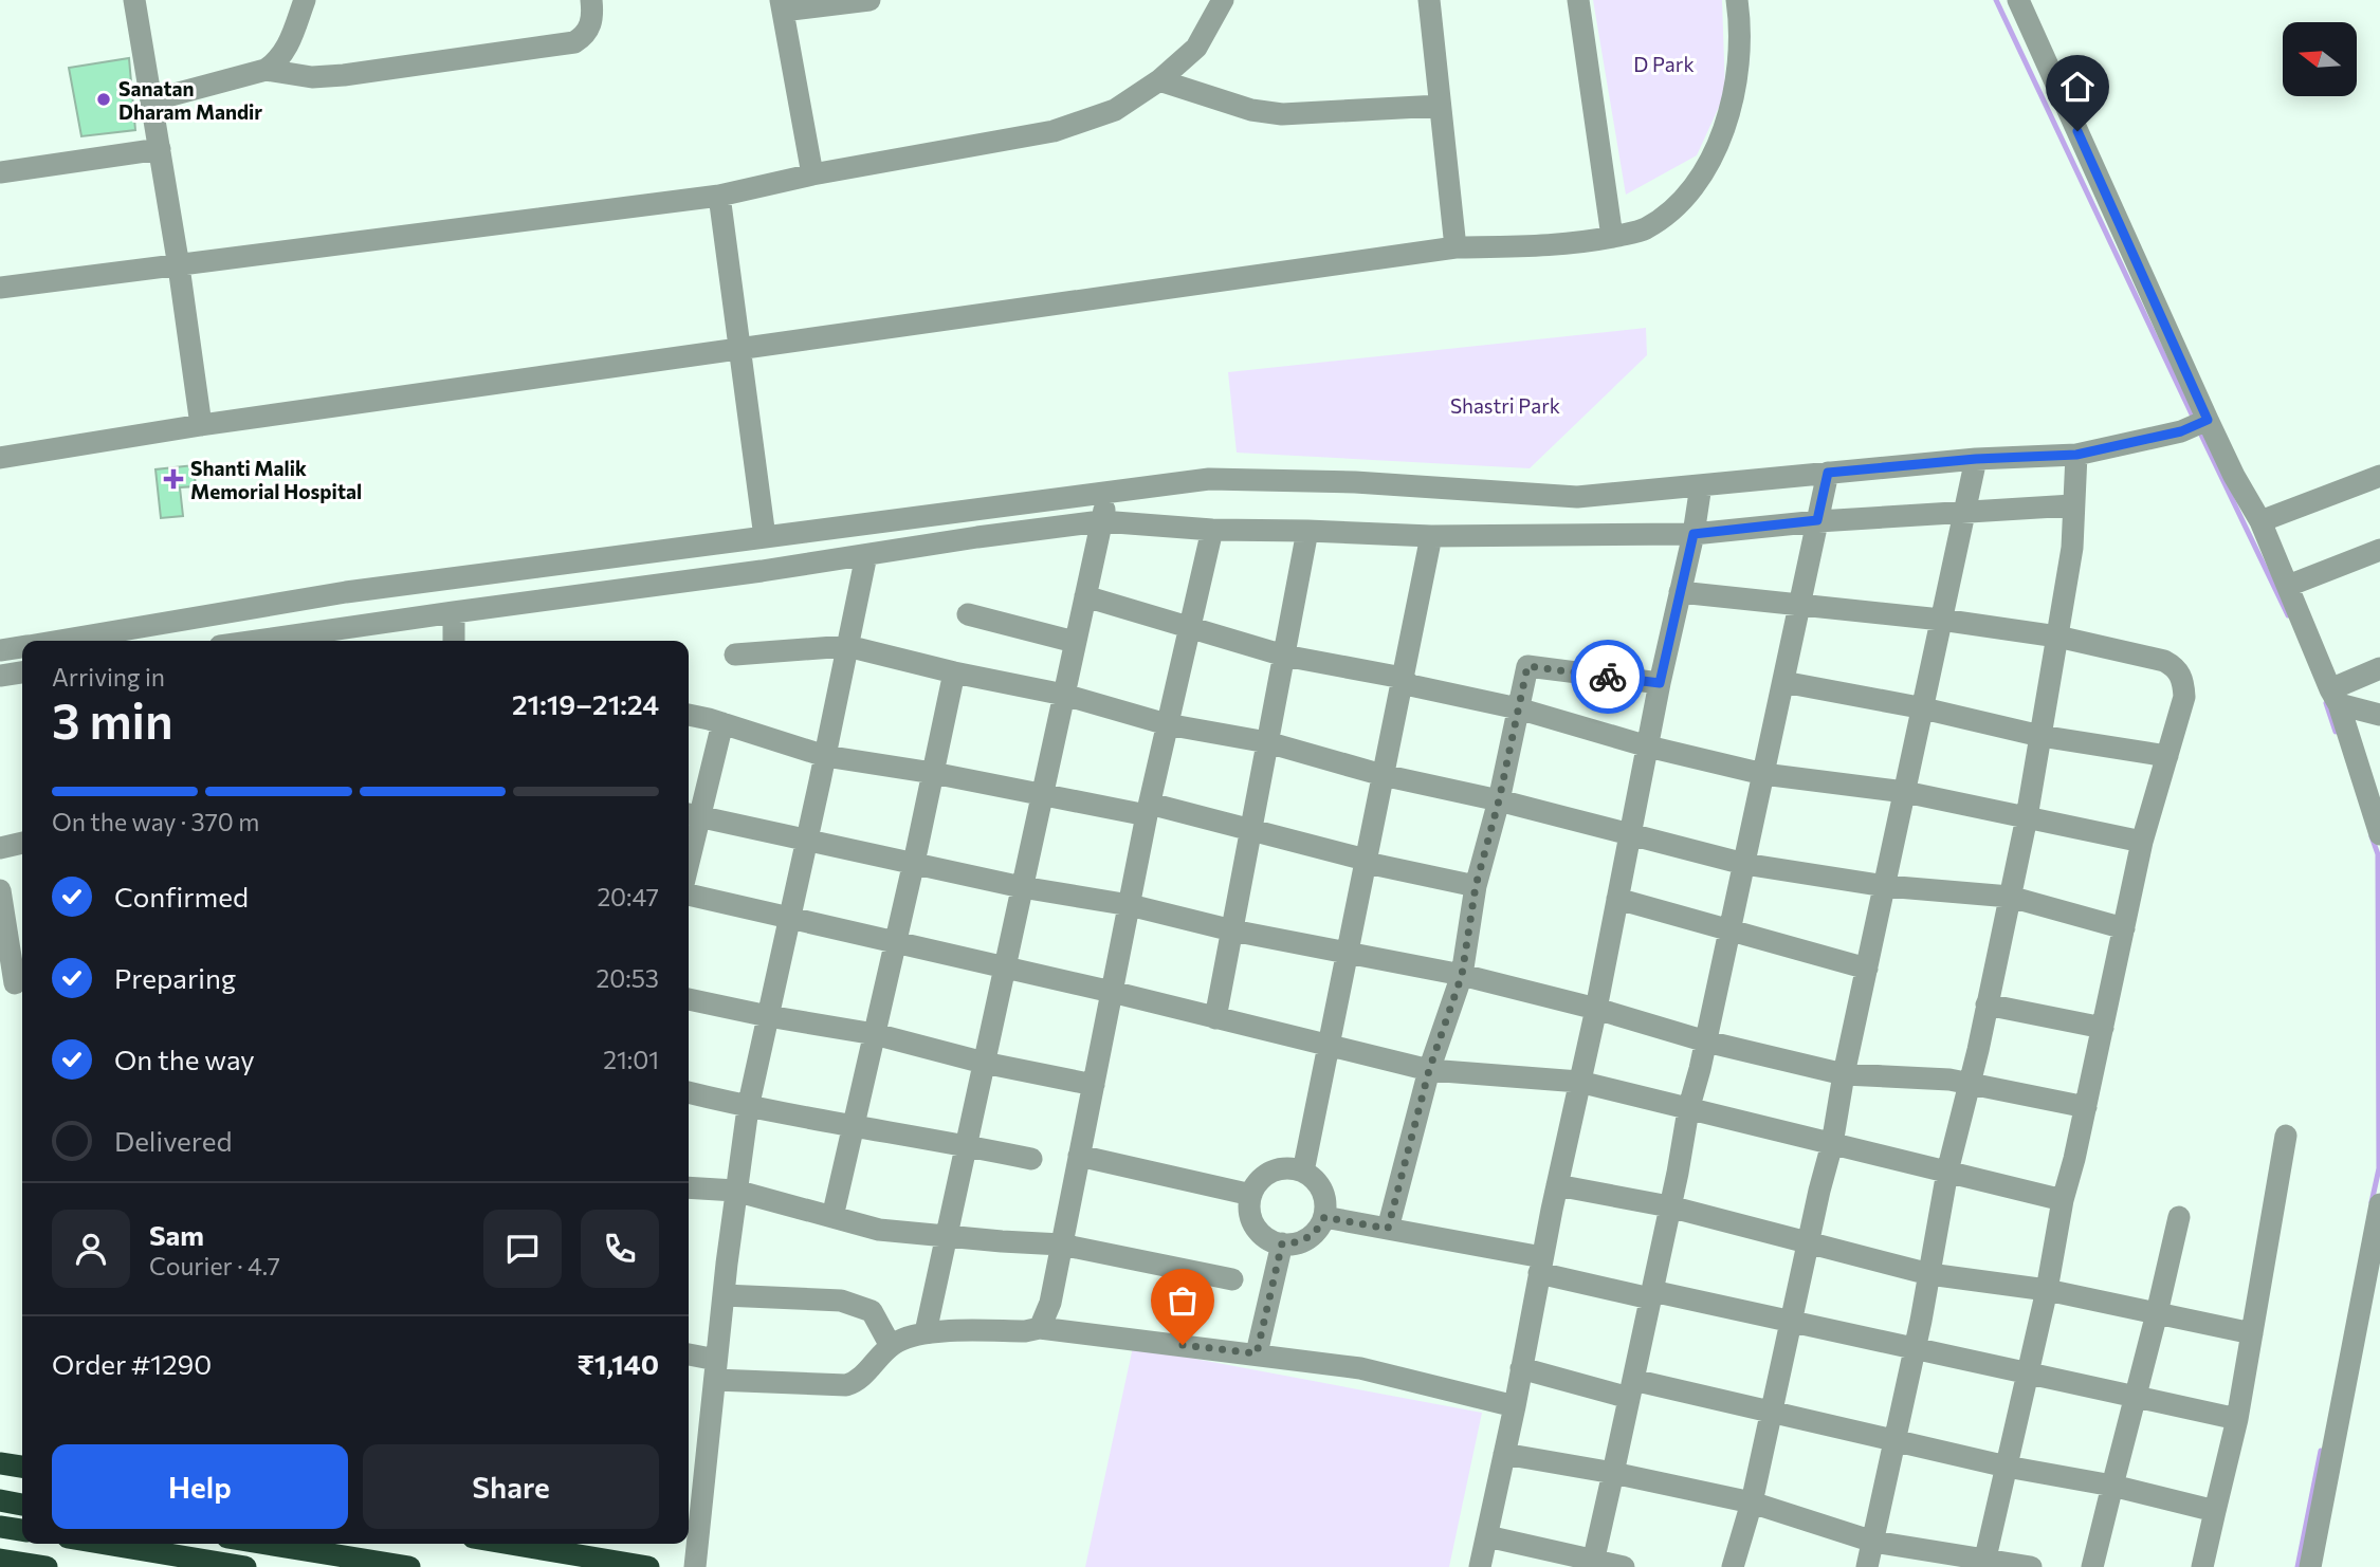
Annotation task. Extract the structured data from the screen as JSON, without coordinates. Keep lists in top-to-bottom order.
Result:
{
  "parks": ["D Park", "Shastri Park"],
  "places": {
    "other": ["Sanatan Dharam Mandir"],
    "health": ["Shanti Malik Memorial Hospital"]
  },
  "north": "left",
  "page": {
    "heading": ["3 min", "Arriving in", "21:19–21:24"],
    "panel": [
      "Sam",
      "Courier · 4.7",
      "Order #1290",
      "₹1,140"
    ],
    "bar": "On the way · 370 m",
    "list": [
      ["Confirmed", "20:47"],
      ["Preparing", "20:53"],
      ["On the way", "21:01"],
      "Delivered"
    ],
    "buttons": ["Help", "Share"]
  }
}
